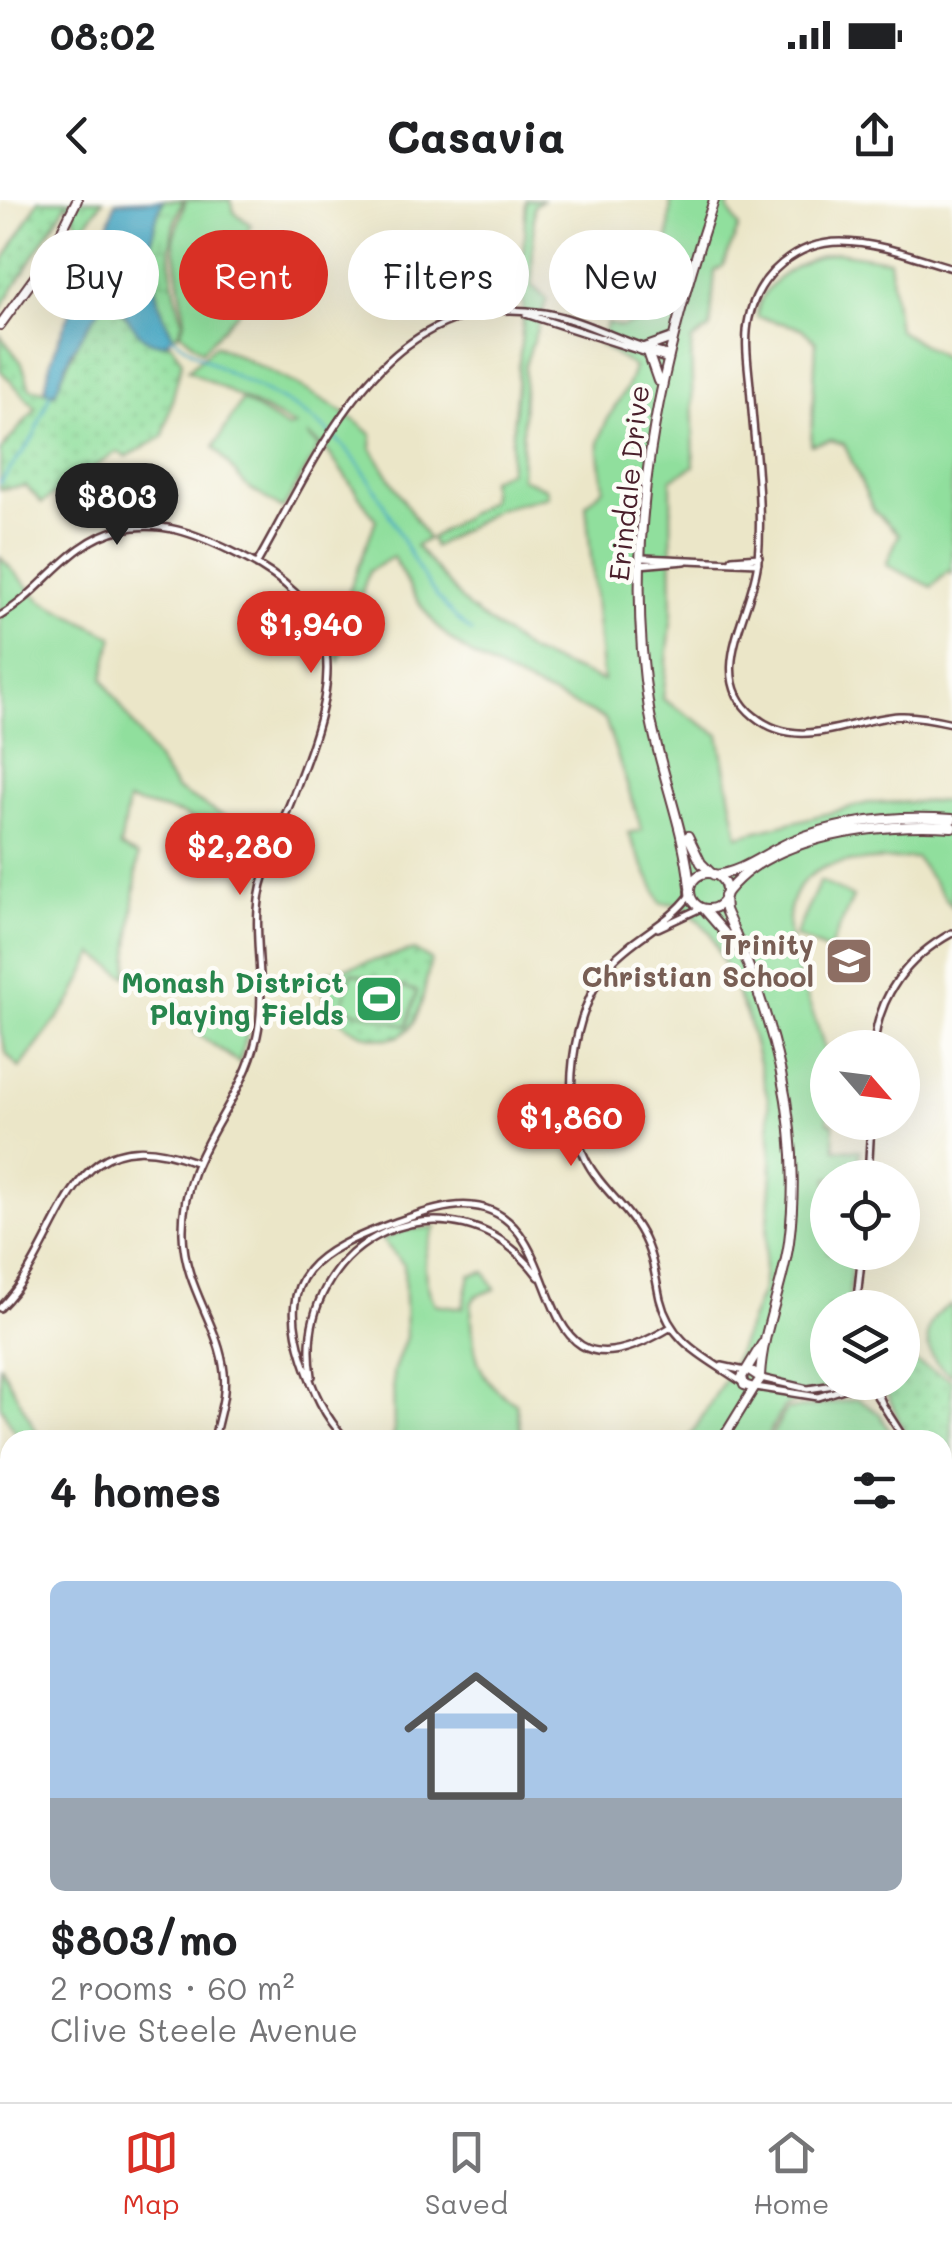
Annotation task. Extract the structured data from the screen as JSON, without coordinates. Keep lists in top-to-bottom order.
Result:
{
  "streets": {
    "main road": ["Erindale Drive"]
  },
  "places": {
    "school or university": ["Trinity Christian School"],
    "sports": ["Monash District Playing Fields"]
  },
  "north": "bottom right",
  "page": {
    "status": "08:02",
    "header": "Casavia",
    "chip": [
      "Buy",
      "Rent",
      "Filters",
      "New"
    ],
    "price": [
      "$803",
      "$1,940",
      "$2,280",
      "$1,860"
    ],
    "heading": "4 homes",
    "list": [
      {
        "name": "$803/mo",
        "note": "2 rooms · 60 m² · Clive Steele Avenue"
      }
    ],
    "tabs": ["Map", "Saved", "Home"]
  }
}
